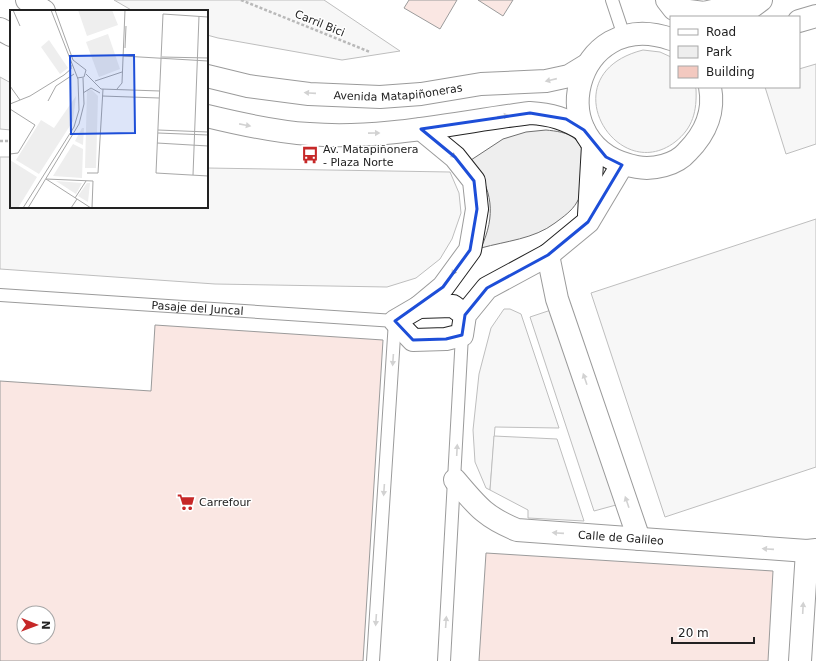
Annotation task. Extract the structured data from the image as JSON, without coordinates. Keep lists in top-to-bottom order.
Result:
{
  "streets": {
    "street": ["Avenida Matapiñoneras", "Calle de Galileo"],
    "lane": ["Pasaje del Juncal"],
    "path": ["Carril Bici"]
  },
  "one_way": ["Calle de Galileo"],
  "places": {
    "bus stop": ["Av. Matapiñonera - Plaza Norte"],
    "supermarket": ["Carrefour"]
  },
  "legend": ["Road", "Park", "Building"],
  "scale_bar": "20 m",
  "north": "right"
}
